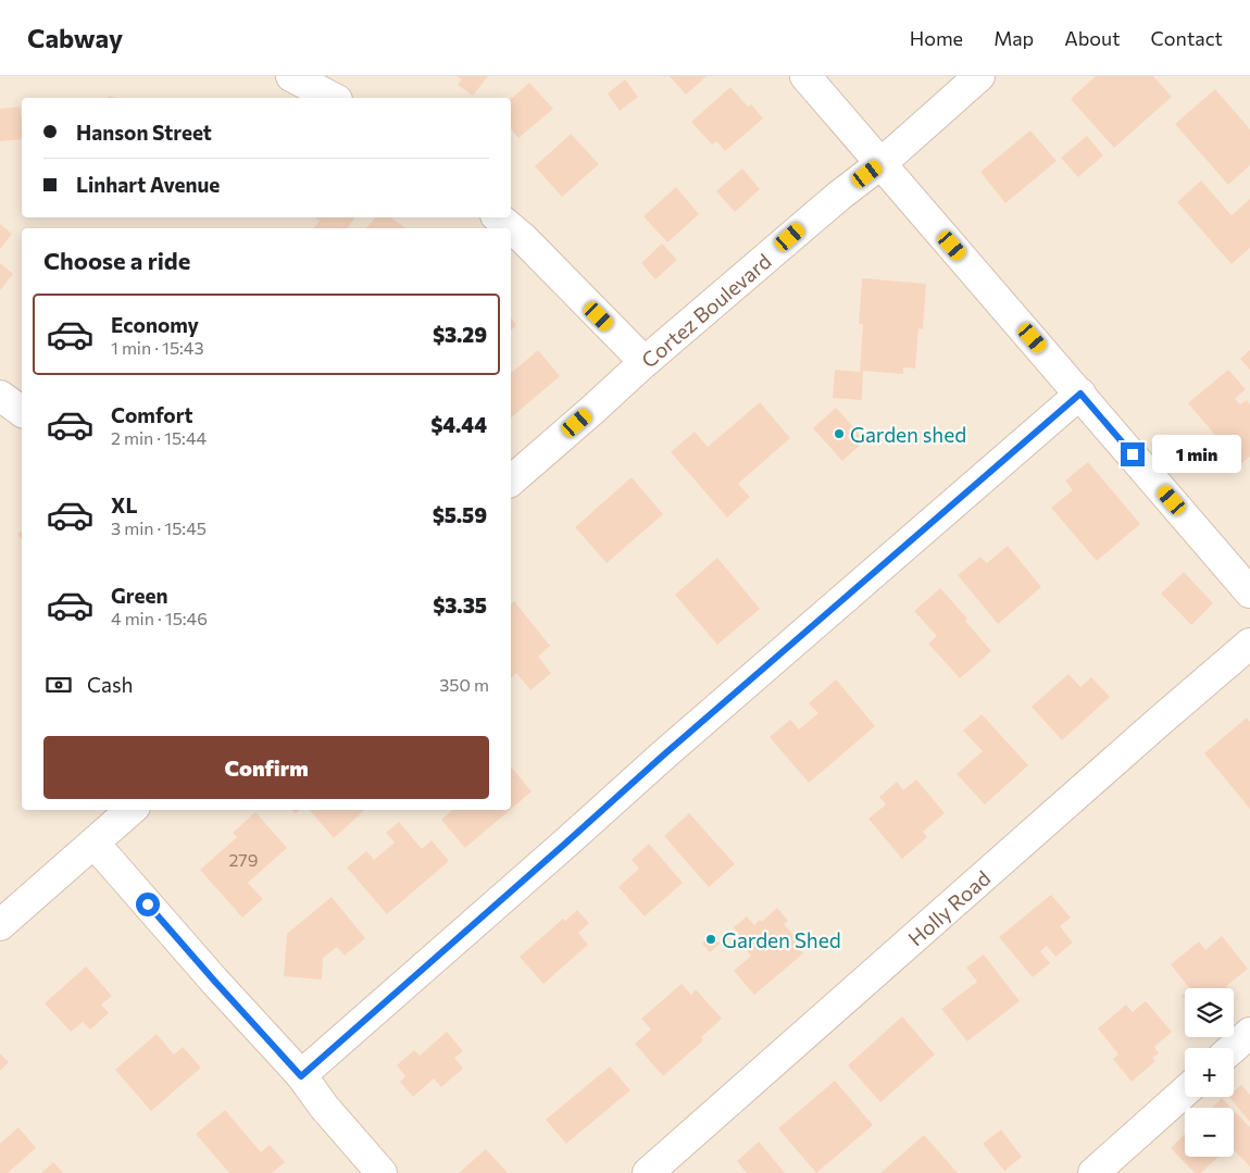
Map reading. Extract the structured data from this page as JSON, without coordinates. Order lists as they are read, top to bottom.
{
  "streets": {
    "street": ["Cortez Boulevard", "Holly Road"]
  },
  "places": ["Garden shed", "Garden Shed"],
  "house_numbers": ["279"],
  "page": {
    "header": "Cabway",
    "nav": [
      "Home",
      "Map",
      "About",
      "Contact"
    ],
    "banner": ["Hanson Street", "Linhart Avenue"],
    "heading": "Choose a ride",
    "list": [
      {
        "name": "Economy",
        "note": "1 min · 15:43",
        "value": "$3.29"
      },
      {
        "name": "Comfort",
        "note": "2 min · 15:44",
        "value": "$4.44"
      },
      {
        "name": "XL",
        "note": "3 min · 15:45",
        "value": "$5.59"
      },
      {
        "name": "Green",
        "note": "4 min · 15:46",
        "value": "$3.35"
      }
    ],
    "bubble": "1 min",
    "pay": ["Cash", "350 m"],
    "buttons": "Confirm",
    "map_buttons": ["+", "−"]
  }
}
